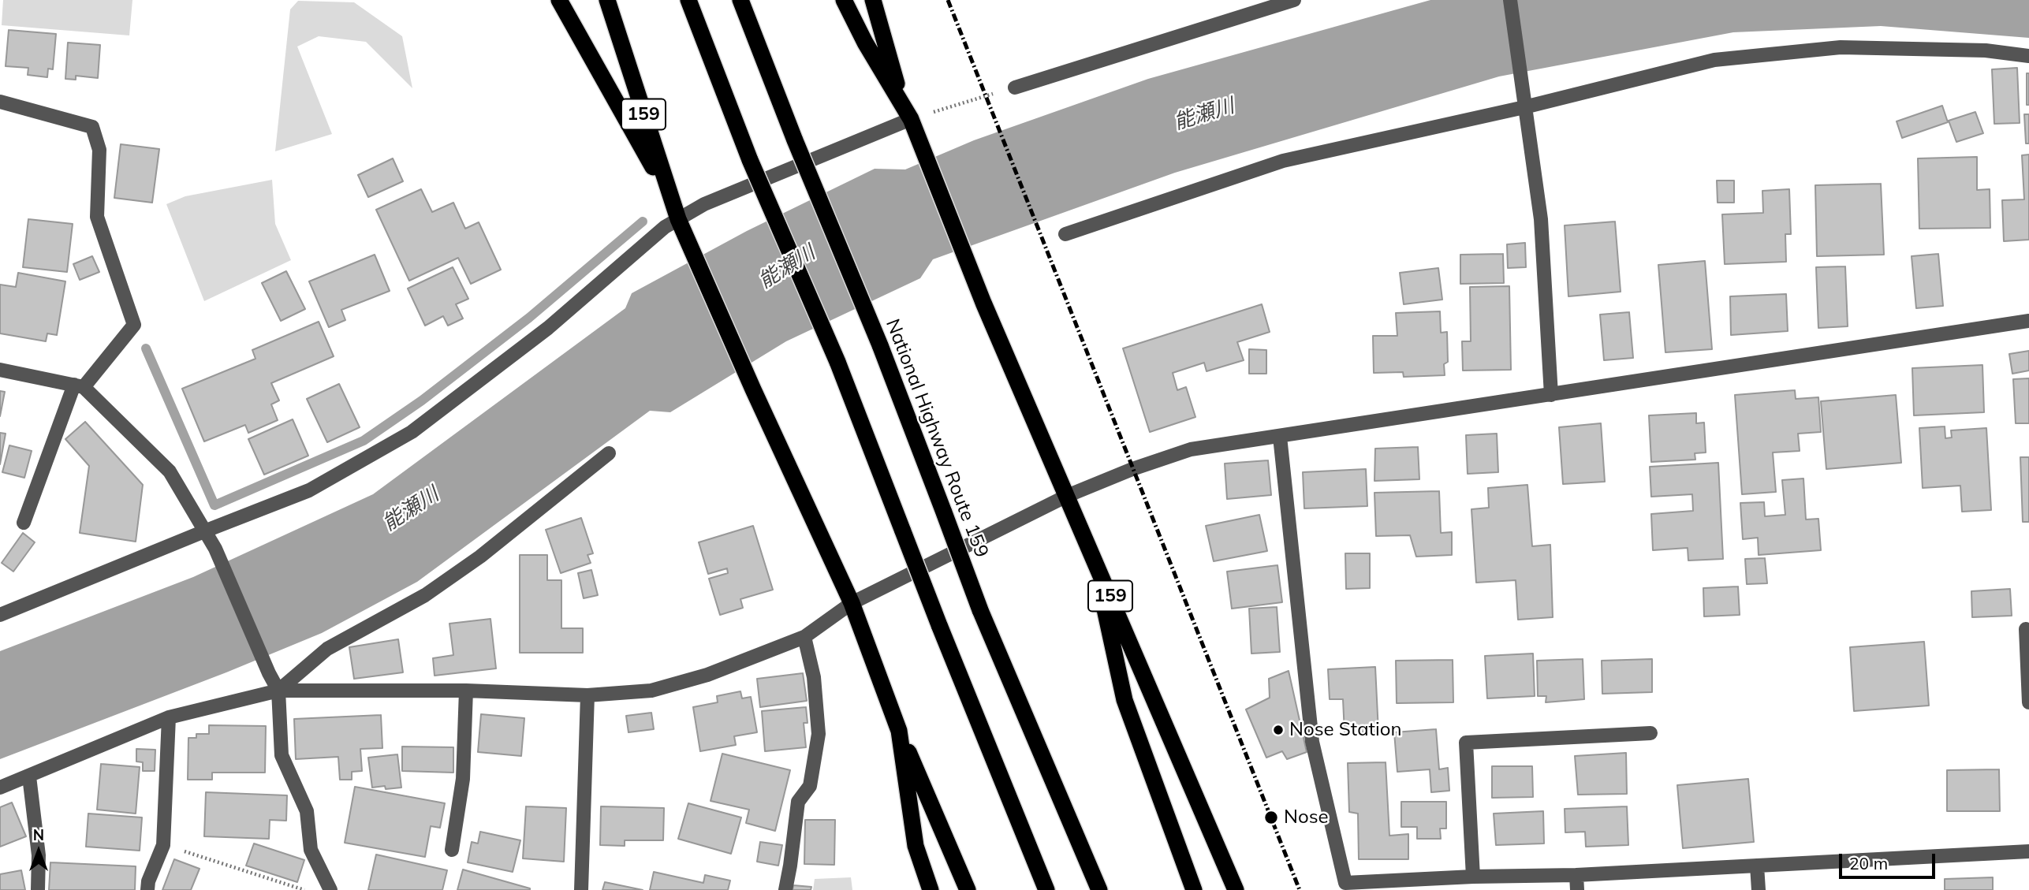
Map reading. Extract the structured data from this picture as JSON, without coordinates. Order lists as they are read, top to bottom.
{
  "streets": {
    "highway": ["159", "National Highway Route 159"]
  },
  "water": ["能瀬川"],
  "places": ["Nose Station", "Nose"],
  "scale_bar": "20 m",
  "north": "top"
}
